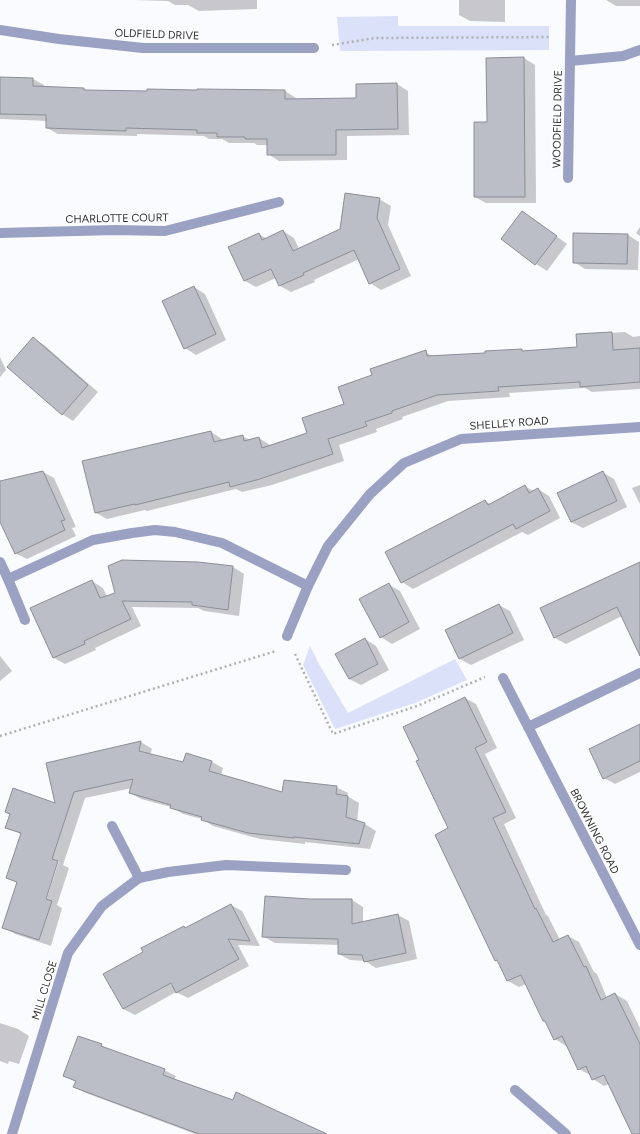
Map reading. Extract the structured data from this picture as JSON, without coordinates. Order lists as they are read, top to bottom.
{
  "streets": {
    "street": [
      "OLDFIELD DRIVE",
      "WOODFIELD DRIVE",
      "CHARLOTTE COURT",
      "SHELLEY ROAD",
      "BROWNING ROAD",
      "MILL CLOSE"
    ]
  }
}
